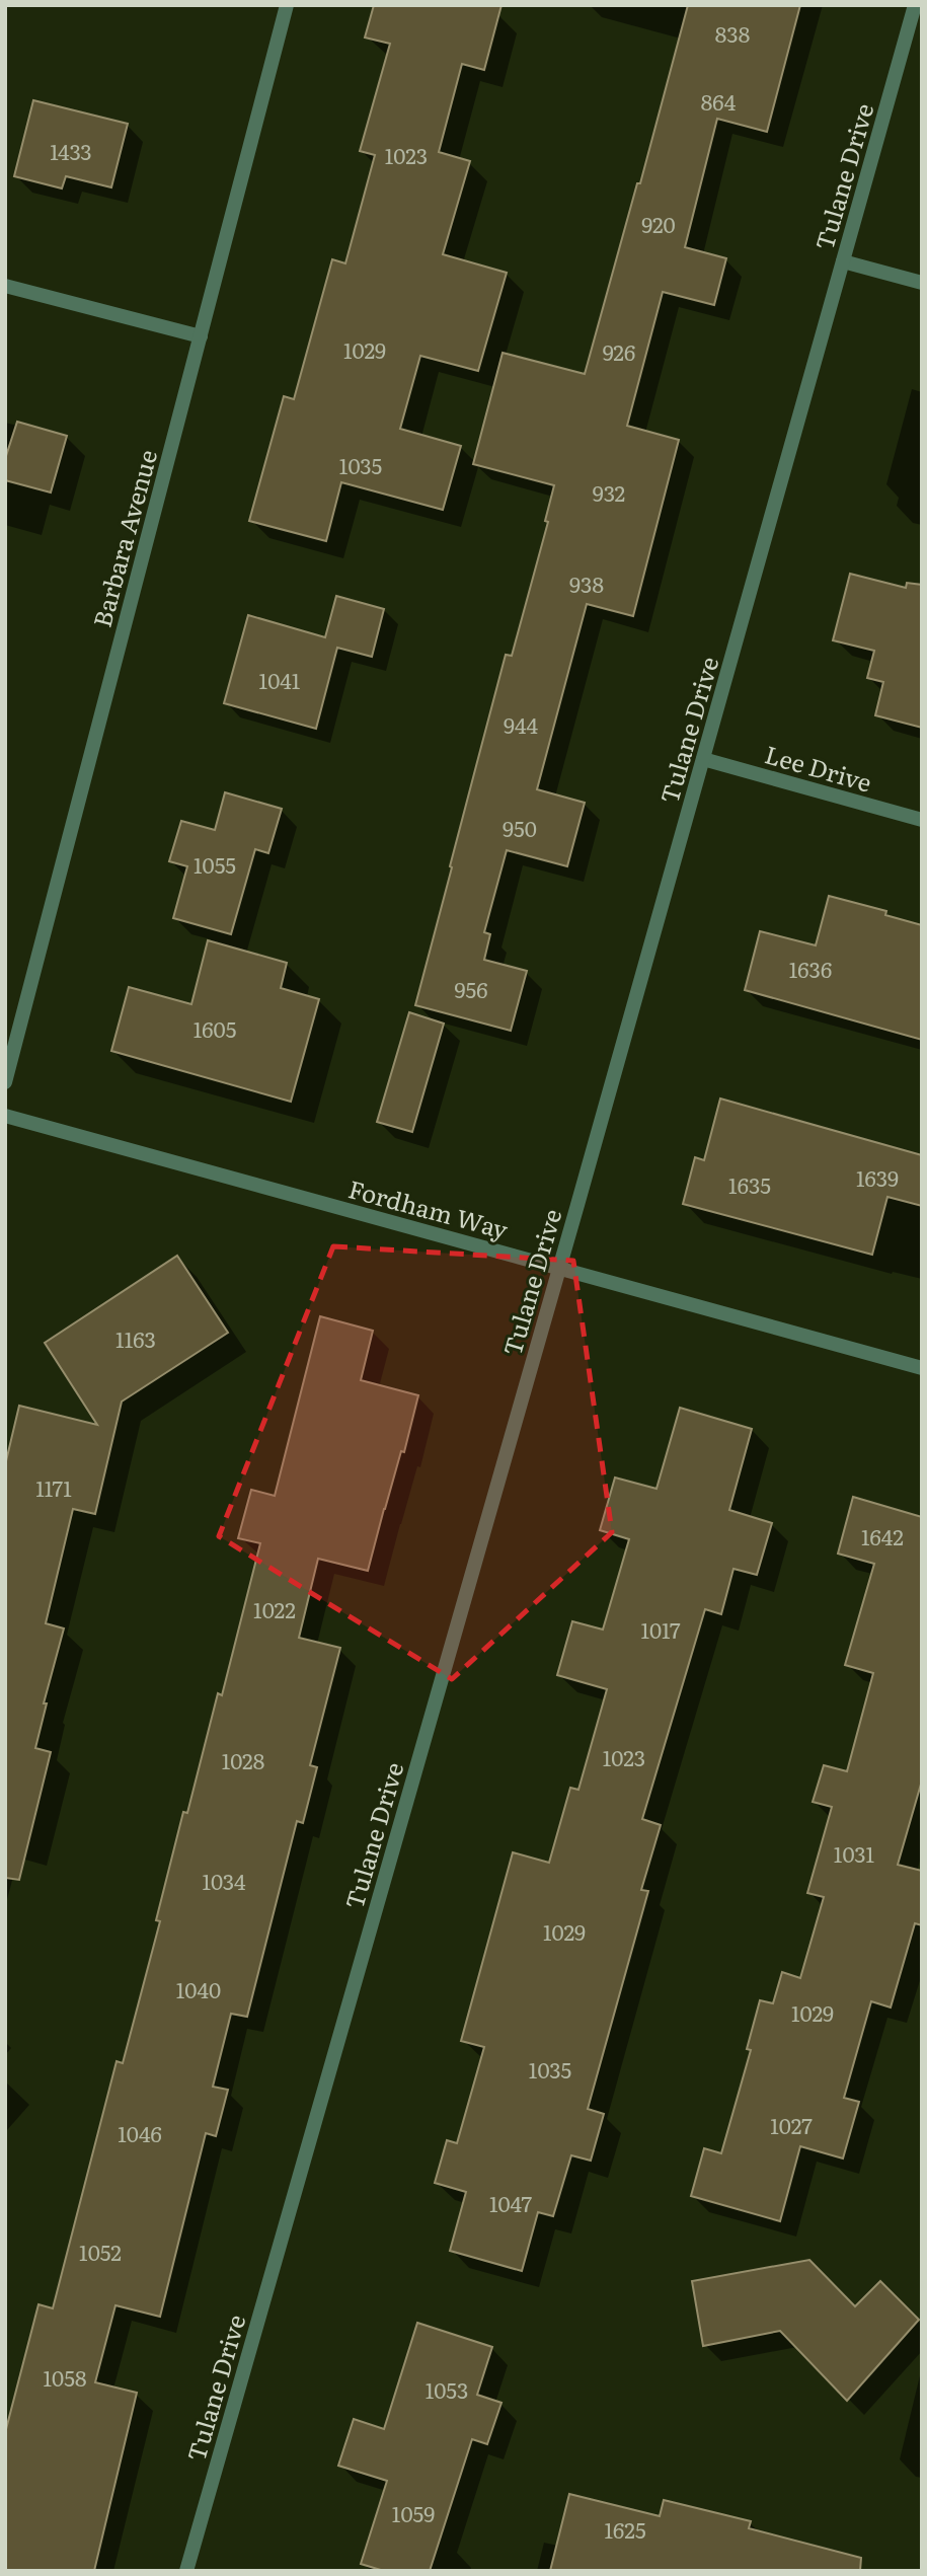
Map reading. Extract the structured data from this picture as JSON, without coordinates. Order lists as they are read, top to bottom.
{
  "streets": {
    "street": [
      "Tulane Drive",
      "Barbara Avenue",
      "Lee Drive",
      "Fordham Way"
    ]
  },
  "crossings": [
    ["Tulane Drive", "Lee Drive"],
    ["Tulane Drive", "Fordham Way"]
  ],
  "house_numbers": [
    "838",
    "864",
    "1433",
    "1023",
    "920",
    "1029",
    "926",
    "1035",
    "932",
    "938",
    "1041",
    "944",
    "950",
    "1055",
    "1636",
    "956",
    "1605",
    "1639",
    "1635",
    "1163",
    "1171",
    "1642",
    "1022",
    "1017",
    "1023",
    "1028",
    "1031",
    "1034",
    "1029",
    "1040",
    "1029",
    "1035",
    "1027",
    "1046",
    "1047",
    "1052",
    "1058",
    "1053",
    "1059",
    "1625"
  ]
}
